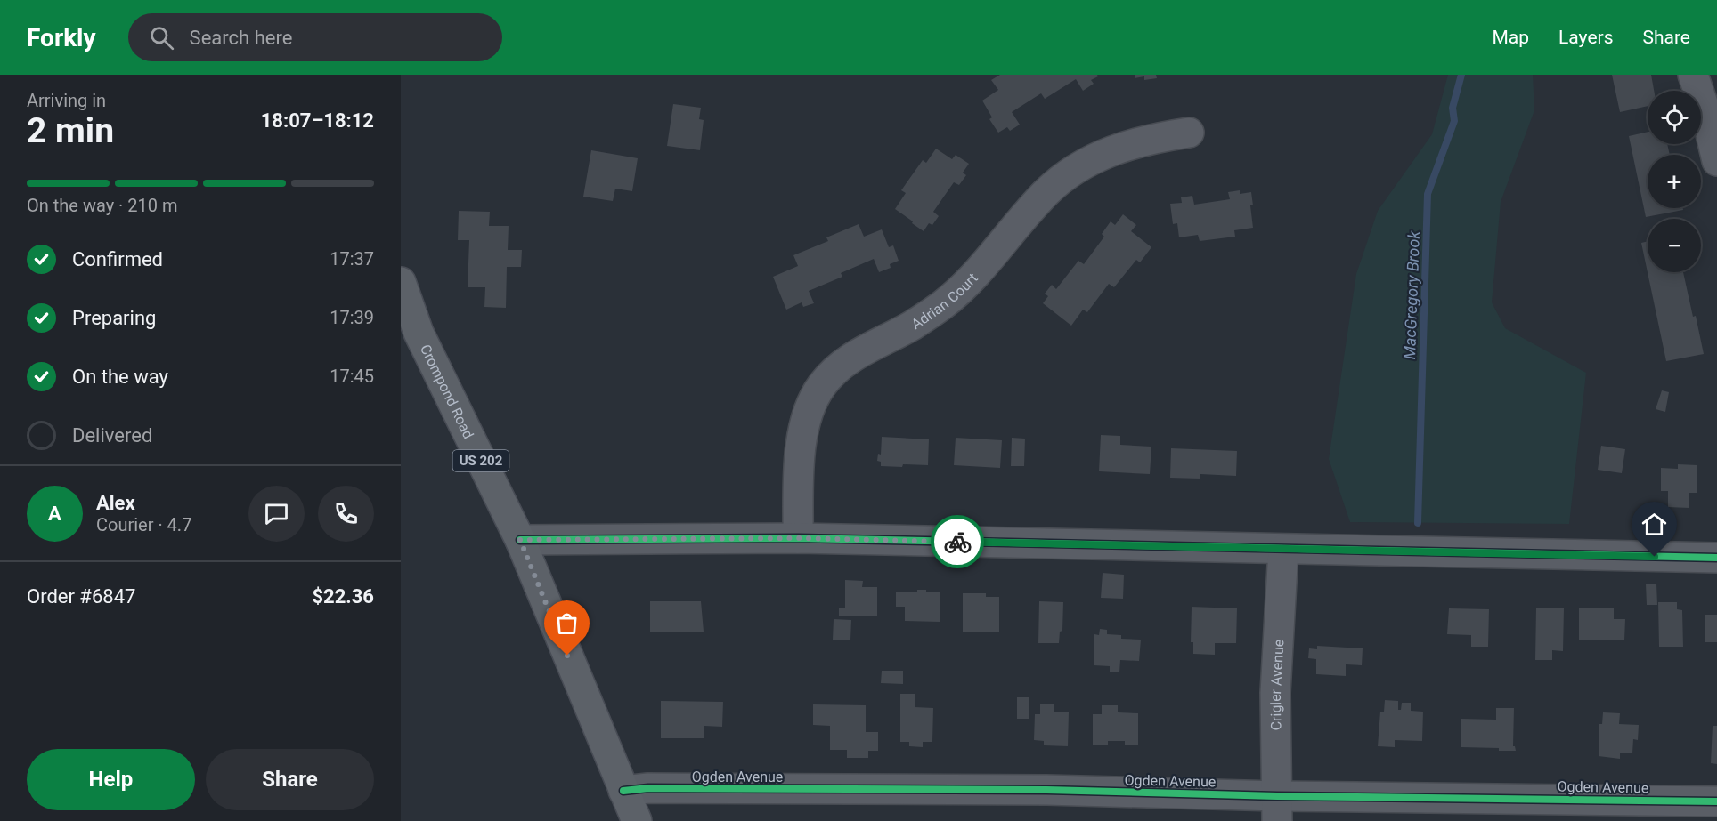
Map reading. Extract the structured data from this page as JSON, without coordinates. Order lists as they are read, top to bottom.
{
  "streets": {
    "main road": ["Crompond Road", "US 202"],
    "street": ["Adrian Court", "Crigler Avenue", "Ogden Avenue"]
  },
  "crossings": [
    ["Crompond Road", "Ogden Avenue"],
    ["Crigler Avenue", "Ogden Avenue"]
  ],
  "water": ["MacGregory Brook"],
  "page": {
    "header": "Forkly",
    "search": "Search here",
    "nav": ["Map", "Layers", "Share"],
    "heading": ["2 min", "Arriving in", "18:07–18:12"],
    "panel": [
      "Alex",
      "Courier · 4.7",
      "Order #6847",
      "$22.36"
    ],
    "map_buttons": ["+", "−"],
    "bar": "On the way · 210 m",
    "list": [
      ["Confirmed", "17:37"],
      ["Preparing", "17:39"],
      ["On the way", "17:45"],
      "Delivered"
    ],
    "round": "A",
    "buttons": ["Help", "Share"]
  }
}
